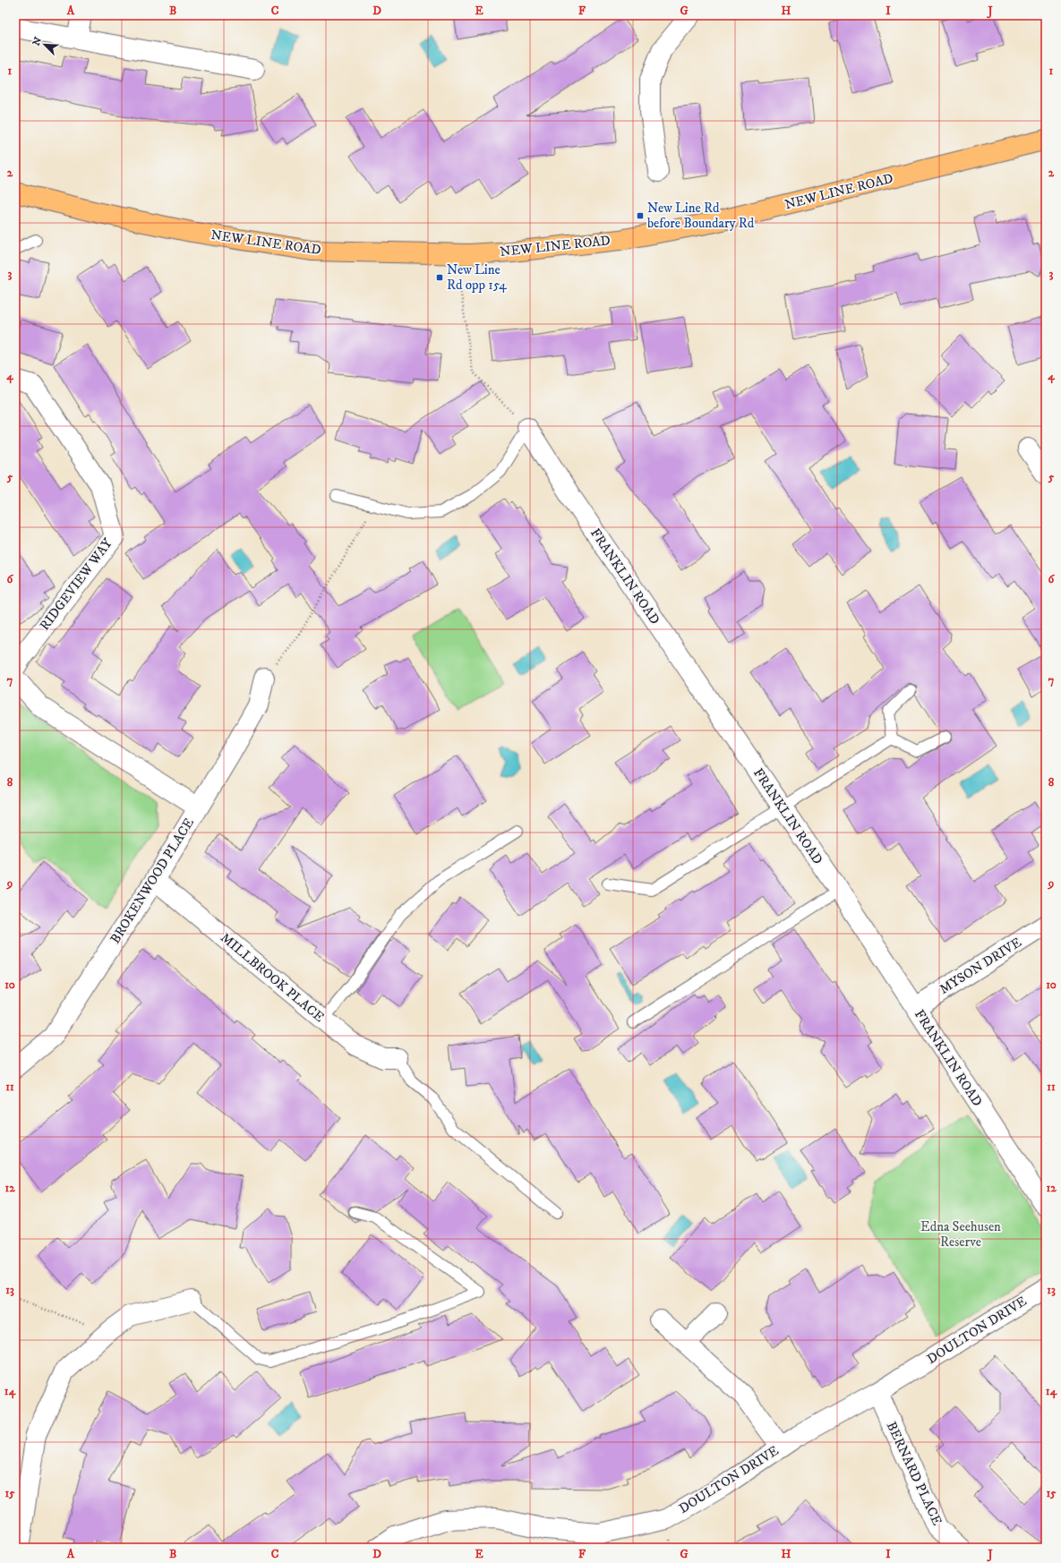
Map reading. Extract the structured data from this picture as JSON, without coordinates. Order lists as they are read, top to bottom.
{
  "streets": {
    "main road": ["NEW LINE ROAD"],
    "street": [
      "FRANKLIN ROAD",
      "RIDGEVIEW WAY",
      "BROKENWOOD PLACE",
      "MYSON DRIVE",
      "MILLBROOK PLACE",
      "DOULTON DRIVE",
      "BERNARD PLACE"
    ]
  },
  "crossings": [
    ["FRANKLIN ROAD", "MYSON DRIVE"],
    ["BROKENWOOD PLACE", "MILLBROOK PLACE"],
    ["DOULTON DRIVE", "BERNARD PLACE"]
  ],
  "parks": ["Edna Seehusen Reserve"],
  "places": {
    "transit": ["New Line Rd before Boundary Rd", "New Line Rd opp 154"]
  },
  "north": "top left",
  "grid": {
    "columns": [
      "A",
      "B",
      "C",
      "D",
      "E",
      "F",
      "G",
      "H",
      "I",
      "J"
    ],
    "rows": [
      "1",
      "2",
      "3",
      "4",
      "5",
      "6",
      "7",
      "8",
      "9",
      "10",
      "11",
      "12",
      "13",
      "14",
      "15"
    ]
  }
}
